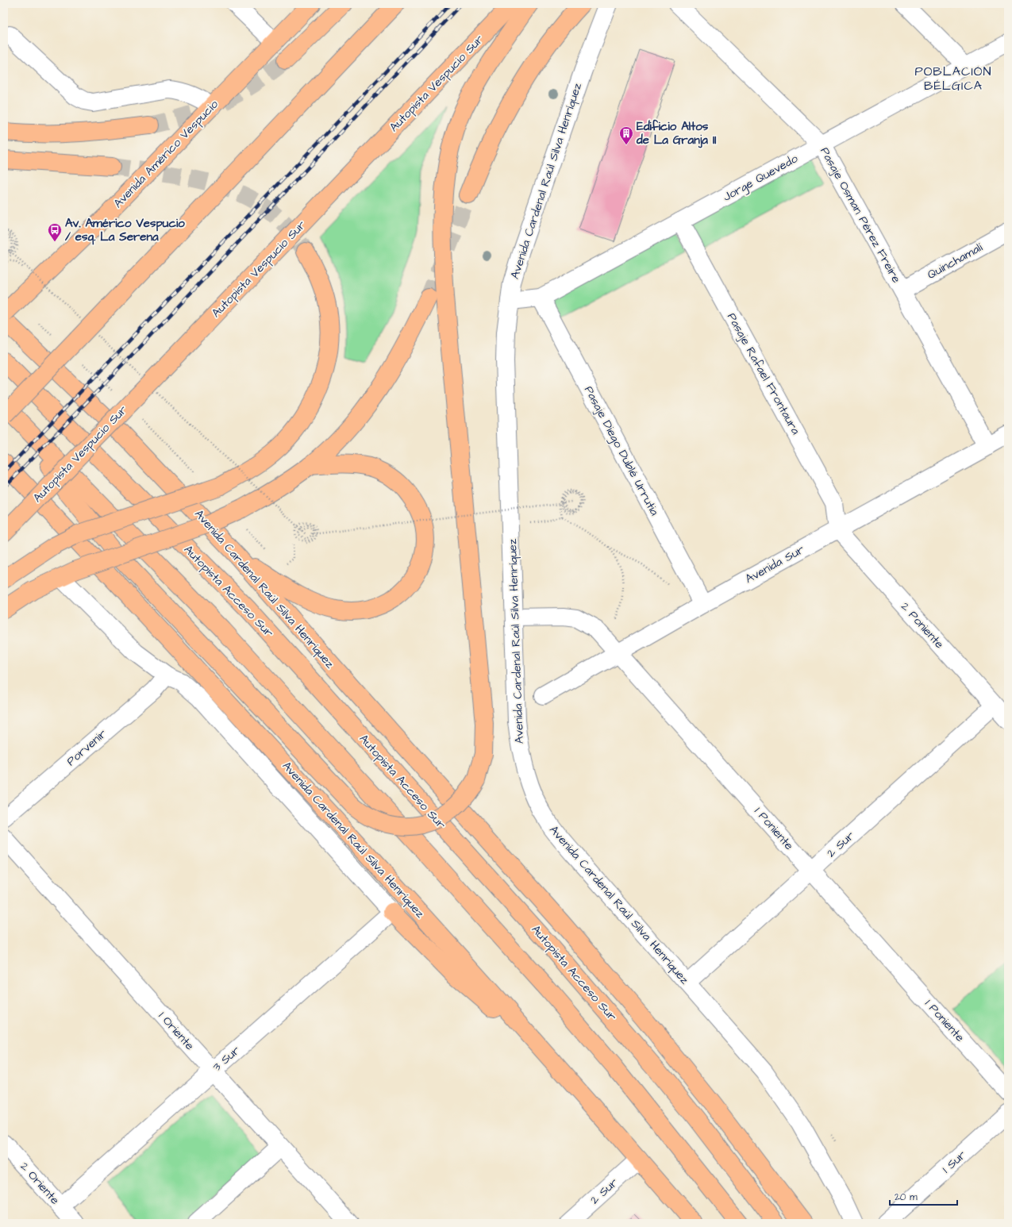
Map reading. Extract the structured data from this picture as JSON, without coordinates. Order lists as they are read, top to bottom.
{
  "streets": {
    "main road": [
      "Autopista Vespucio Sur",
      "Avenida Américo Vespucio",
      "Avenida Cardenal Raúl Silva Henríquez",
      "Autopista Acceso Sur"
    ],
    "street": [
      "Jorge Quevedo",
      "Pasaje Osman Pérez Freire",
      "Quinchamalí",
      "Pasaje Rafael Frontaura",
      "Pasaje Diego Dublé Urrutia",
      "Avenida Sur",
      "2 Poniente",
      "Porvenir",
      "1 Poniente",
      "2 Sur",
      "1 Oriente",
      "3 Sur",
      "1 Sur",
      "2 Oriente"
    ]
  },
  "crossings": [
    ["Jorge Quevedo", "Avenida Cardenal Raúl Silva Henríquez"],
    ["Jorge Quevedo", "Pasaje Osman Pérez Freire"],
    ["Jorge Quevedo", "Pasaje Rafael Frontaura"],
    ["Jorge Quevedo", "Pasaje Diego Dublé Urrutia"],
    ["Avenida Cardenal Raúl Silva Henríquez", "Porvenir"],
    ["Avenida Cardenal Raúl Silva Henríquez", "1 Poniente"],
    ["Avenida Cardenal Raúl Silva Henríquez", "2 Sur"],
    ["Avenida Cardenal Raúl Silva Henríquez", "3 Sur"],
    ["Pasaje Osman Pérez Freire", "Quinchamalí"],
    ["Pasaje Osman Pérez Freire", "Avenida Sur"],
    ["Pasaje Rafael Frontaura", "Avenida Sur"],
    ["Pasaje Rafael Frontaura", "2 Poniente"],
    ["Pasaje Diego Dublé Urrutia", "Avenida Sur"],
    ["Avenida Sur", "2 Poniente"],
    ["Avenida Sur", "1 Poniente"],
    ["2 Poniente", "2 Sur"],
    ["1 Poniente", "2 Sur"],
    ["1 Oriente", "3 Sur"],
    ["3 Sur", "2 Oriente"]
  ],
  "districts": ["POBLACIÓN BÉLGICA"],
  "places": {
    "building": ["Edificio Altos de La Granja II"],
    "bus stop": ["Av. Américo Vespucio / esq. La Serena"]
  },
  "scale_bar": "20 m"
}
